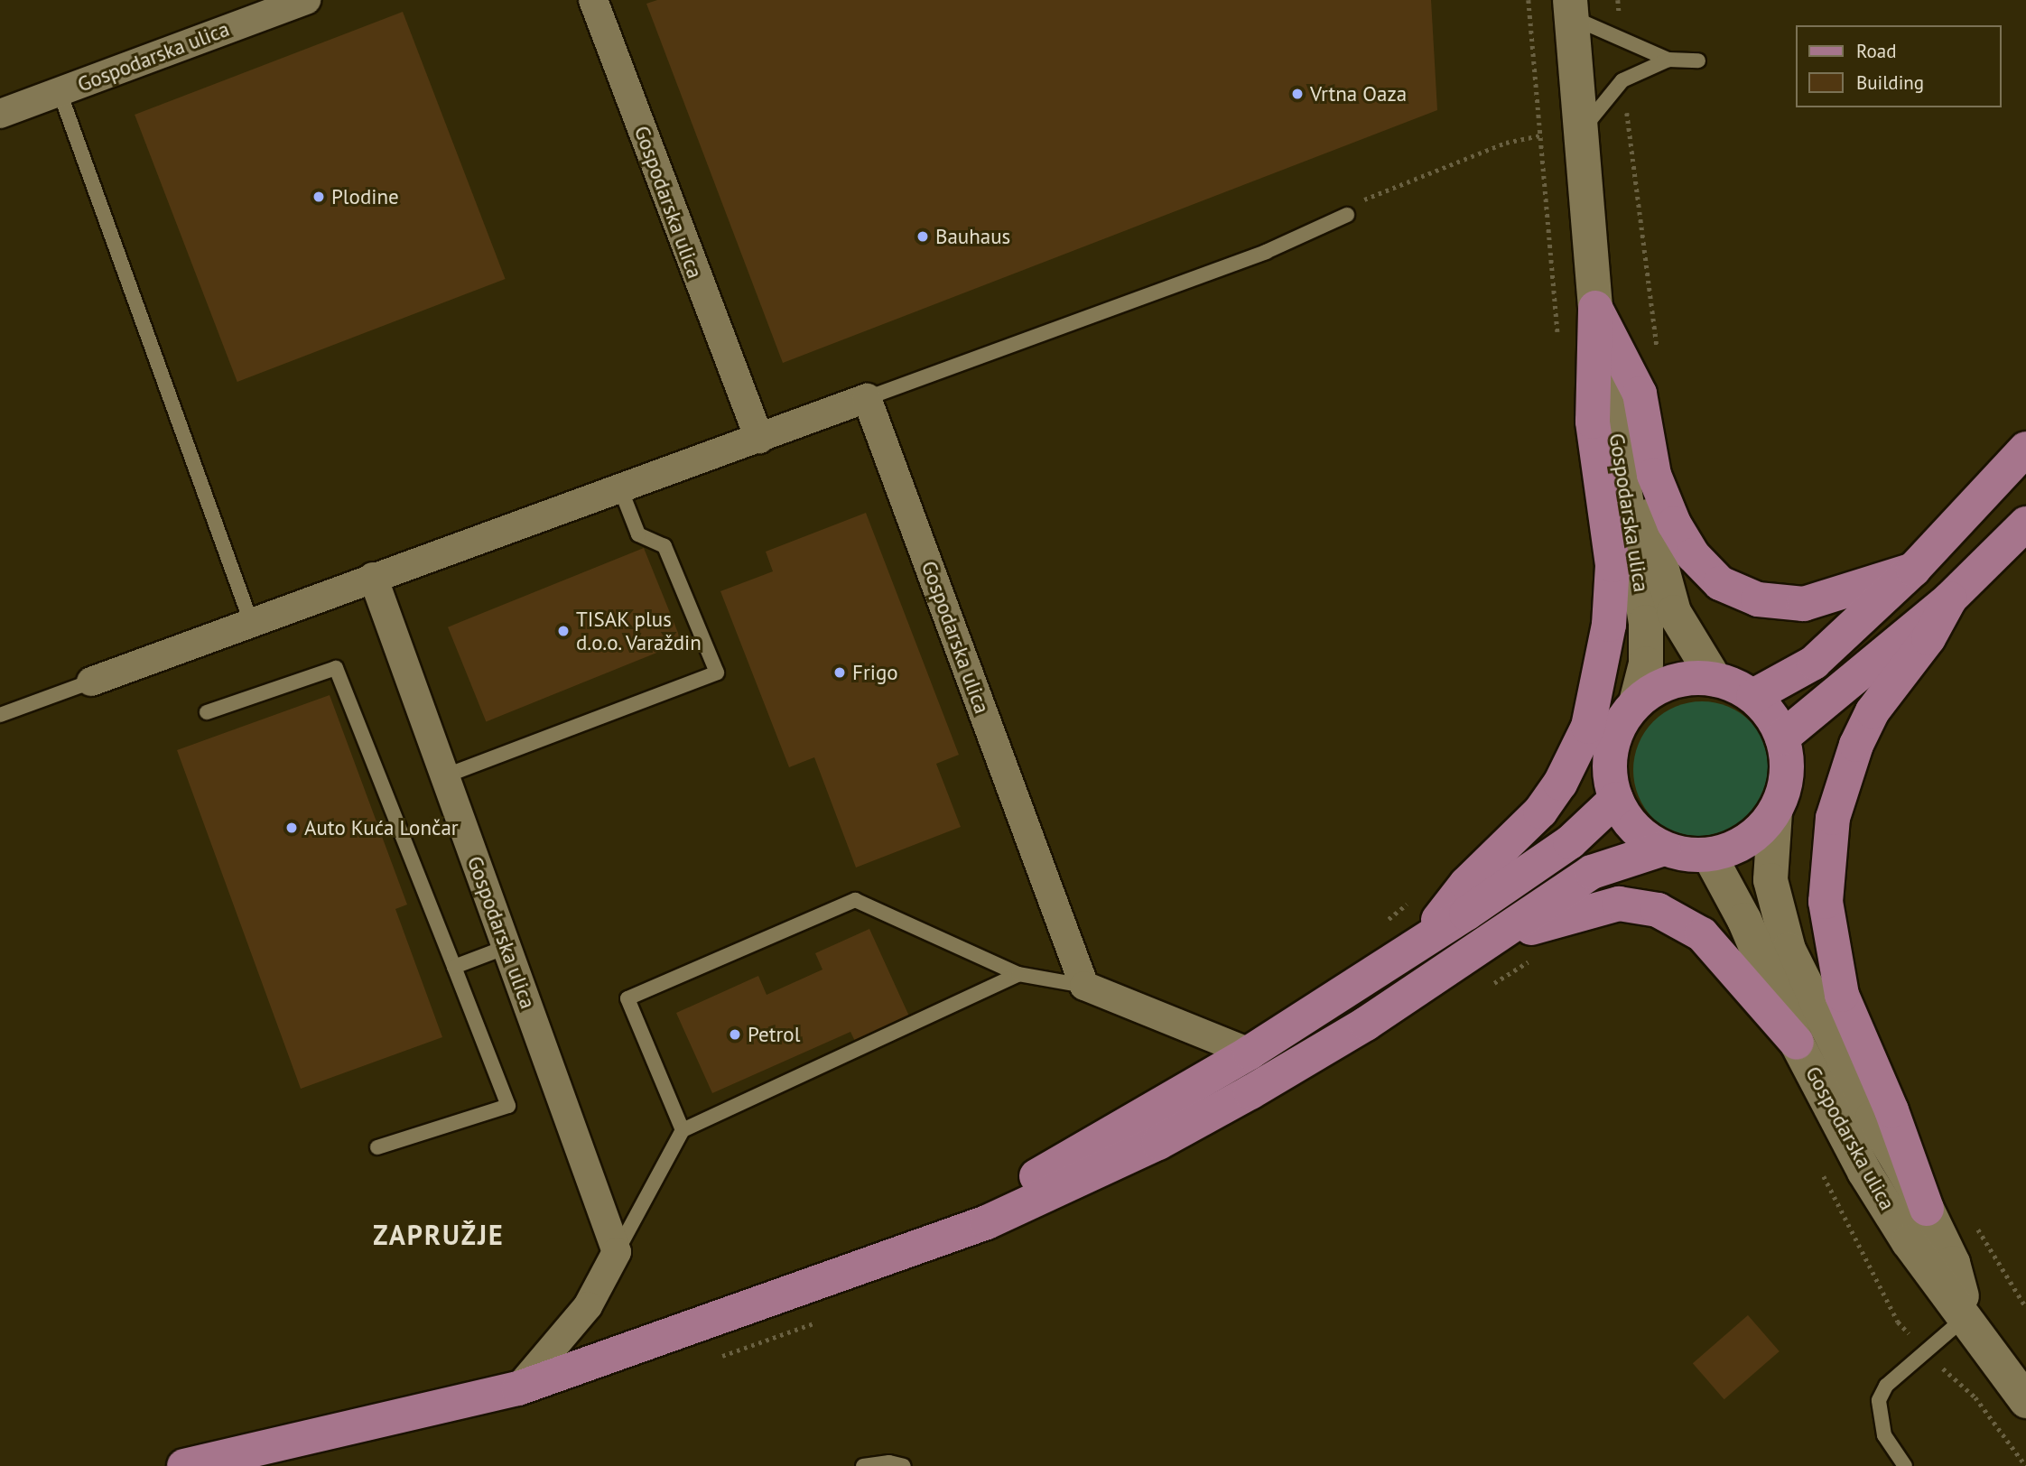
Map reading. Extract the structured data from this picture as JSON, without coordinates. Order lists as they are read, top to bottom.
{
  "streets": {
    "main road": ["Gospodarska ulica"]
  },
  "districts": ["ZAPRUŽJE"],
  "places": [
    "Vrtna Oaza",
    "Plodine",
    "Bauhaus",
    "TISAK plus d.o.o. Varaždin",
    "Frigo",
    "Auto Kuća Lončar",
    "Petrol"
  ],
  "legend": ["Road", "Building"]
}
